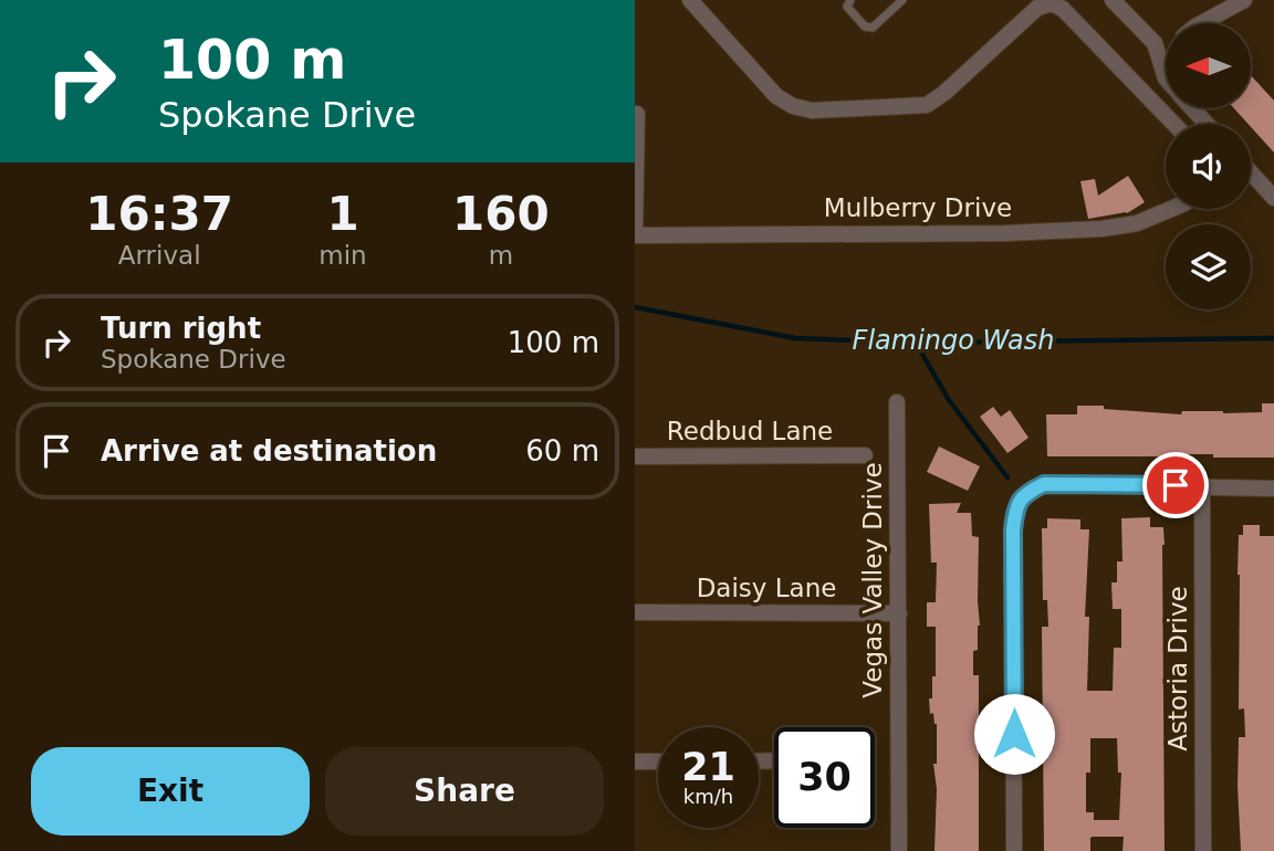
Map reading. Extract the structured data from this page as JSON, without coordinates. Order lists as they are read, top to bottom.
{
  "streets": {
    "street": [
      "Mulberry Drive",
      "Redbud Lane",
      "Vegas Valley Drive",
      "Daisy Lane",
      "Astoria Drive"
    ]
  },
  "crossings": [
    ["Vegas Valley Drive", "Daisy Lane"]
  ],
  "water": ["Flamingo Wash"],
  "north": "left",
  "page": {
    "turn": ["100 m", "Spokane Drive"],
    "eta": [
      "16:37",
      "Arrival",
      "1",
      "min",
      "160",
      "m"
    ],
    "list": [
      {
        "name": "Turn right",
        "note": "Spokane Drive",
        "value": "100 m"
      },
      {
        "name": "Arrive at destination",
        "value": "60 m"
      }
    ],
    "speed": "21 km/h",
    "limit": "30",
    "buttons": ["Exit", "Share"]
  }
}
